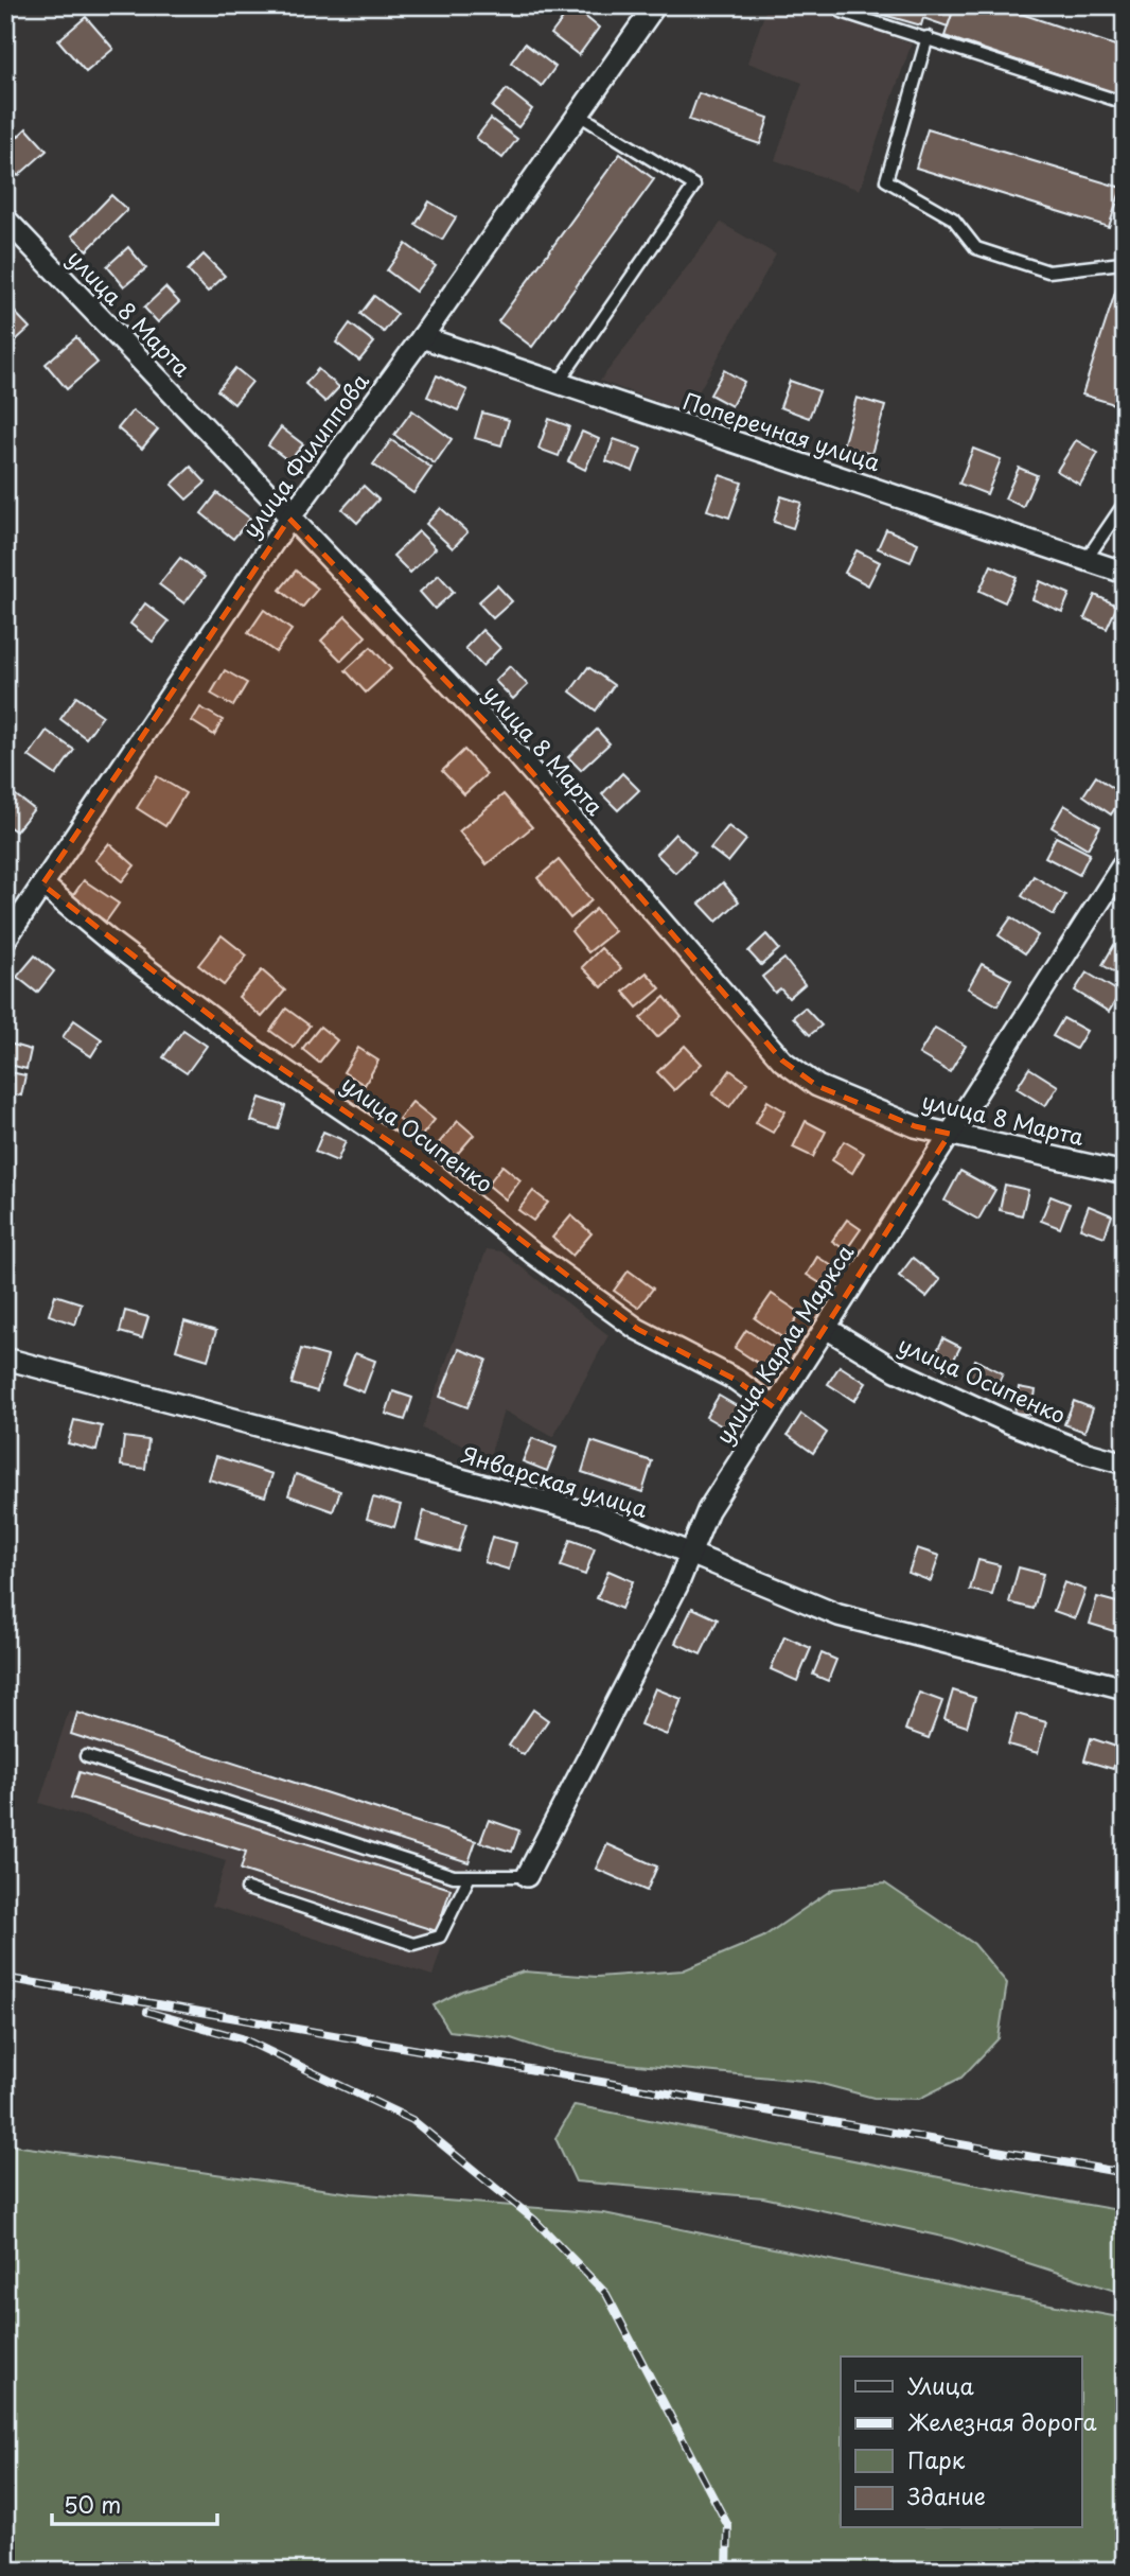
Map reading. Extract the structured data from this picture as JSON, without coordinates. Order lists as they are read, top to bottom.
{
  "streets": {
    "street": [
      "улица 8 Марта",
      "Поперечная улица",
      "улица Филиппова",
      "улица Осипенко",
      "улица Карла Маркса",
      "Январская улица"
    ]
  },
  "crossings": [
    ["улица 8 Марта", "улица Филиппова"],
    ["улица 8 Марта", "улица Карла Маркса"],
    ["Поперечная улица", "улица Филиппова"],
    ["улица Филиппова", "улица Осипенко"],
    ["улица Осипенко", "улица Карла Маркса"],
    ["улица Карла Маркса", "Январская улица"]
  ],
  "legend": [
    "Улица",
    "Железная дорога",
    "Парк",
    "Здание"
  ],
  "scale_bar": "50 m"
}
